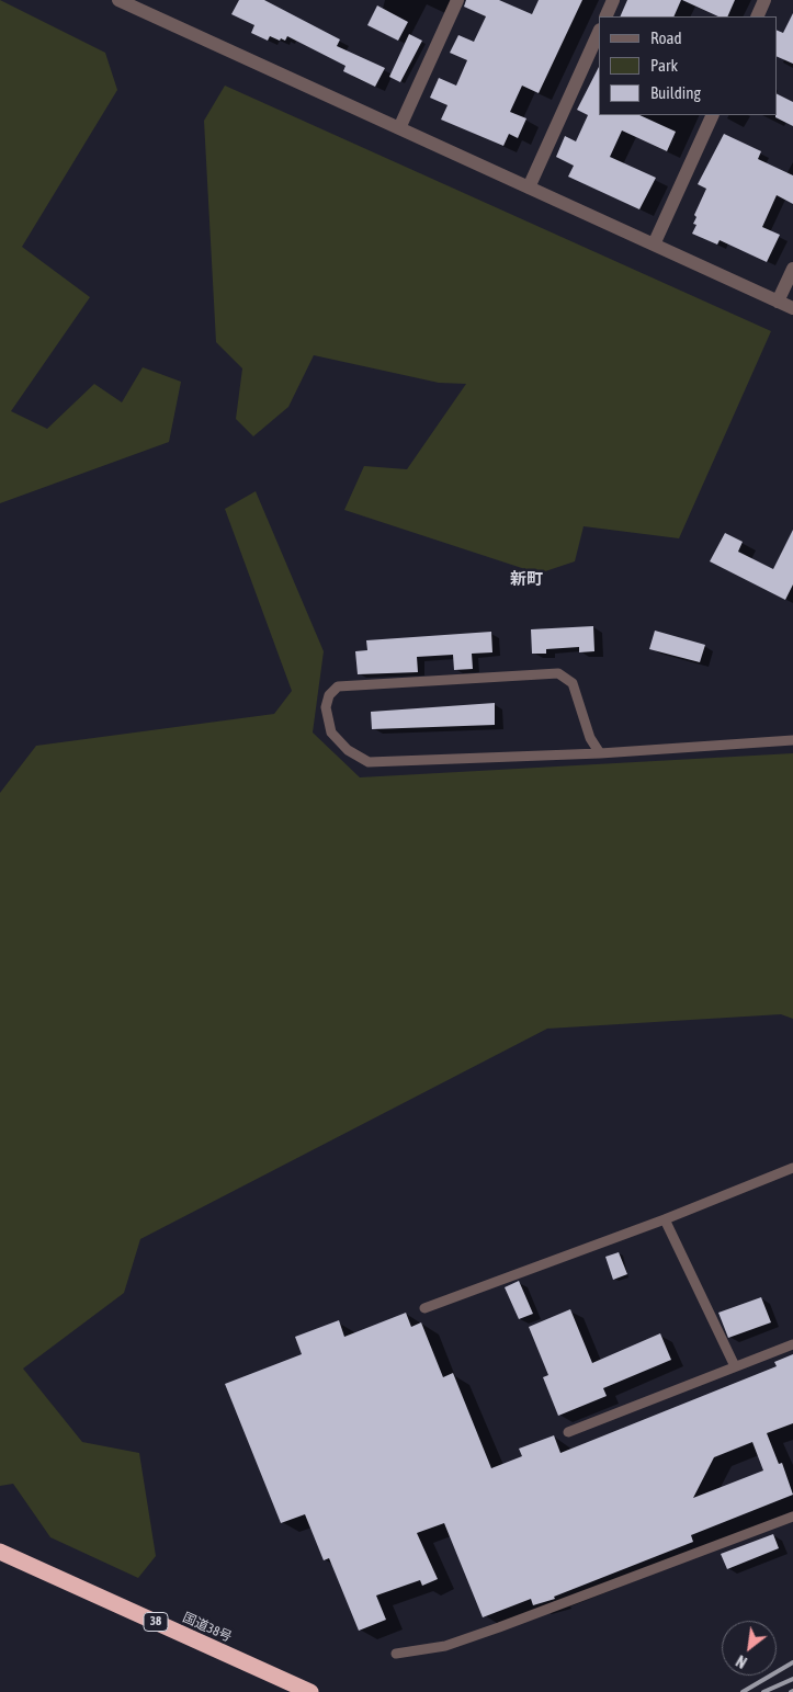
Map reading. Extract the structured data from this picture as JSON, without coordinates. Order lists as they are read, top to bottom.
{
  "streets": {
    "highway": ["38", "国道38号"]
  },
  "districts": ["新町"],
  "legend": ["Road", "Park", "Building"],
  "north": "bottom left"
}
